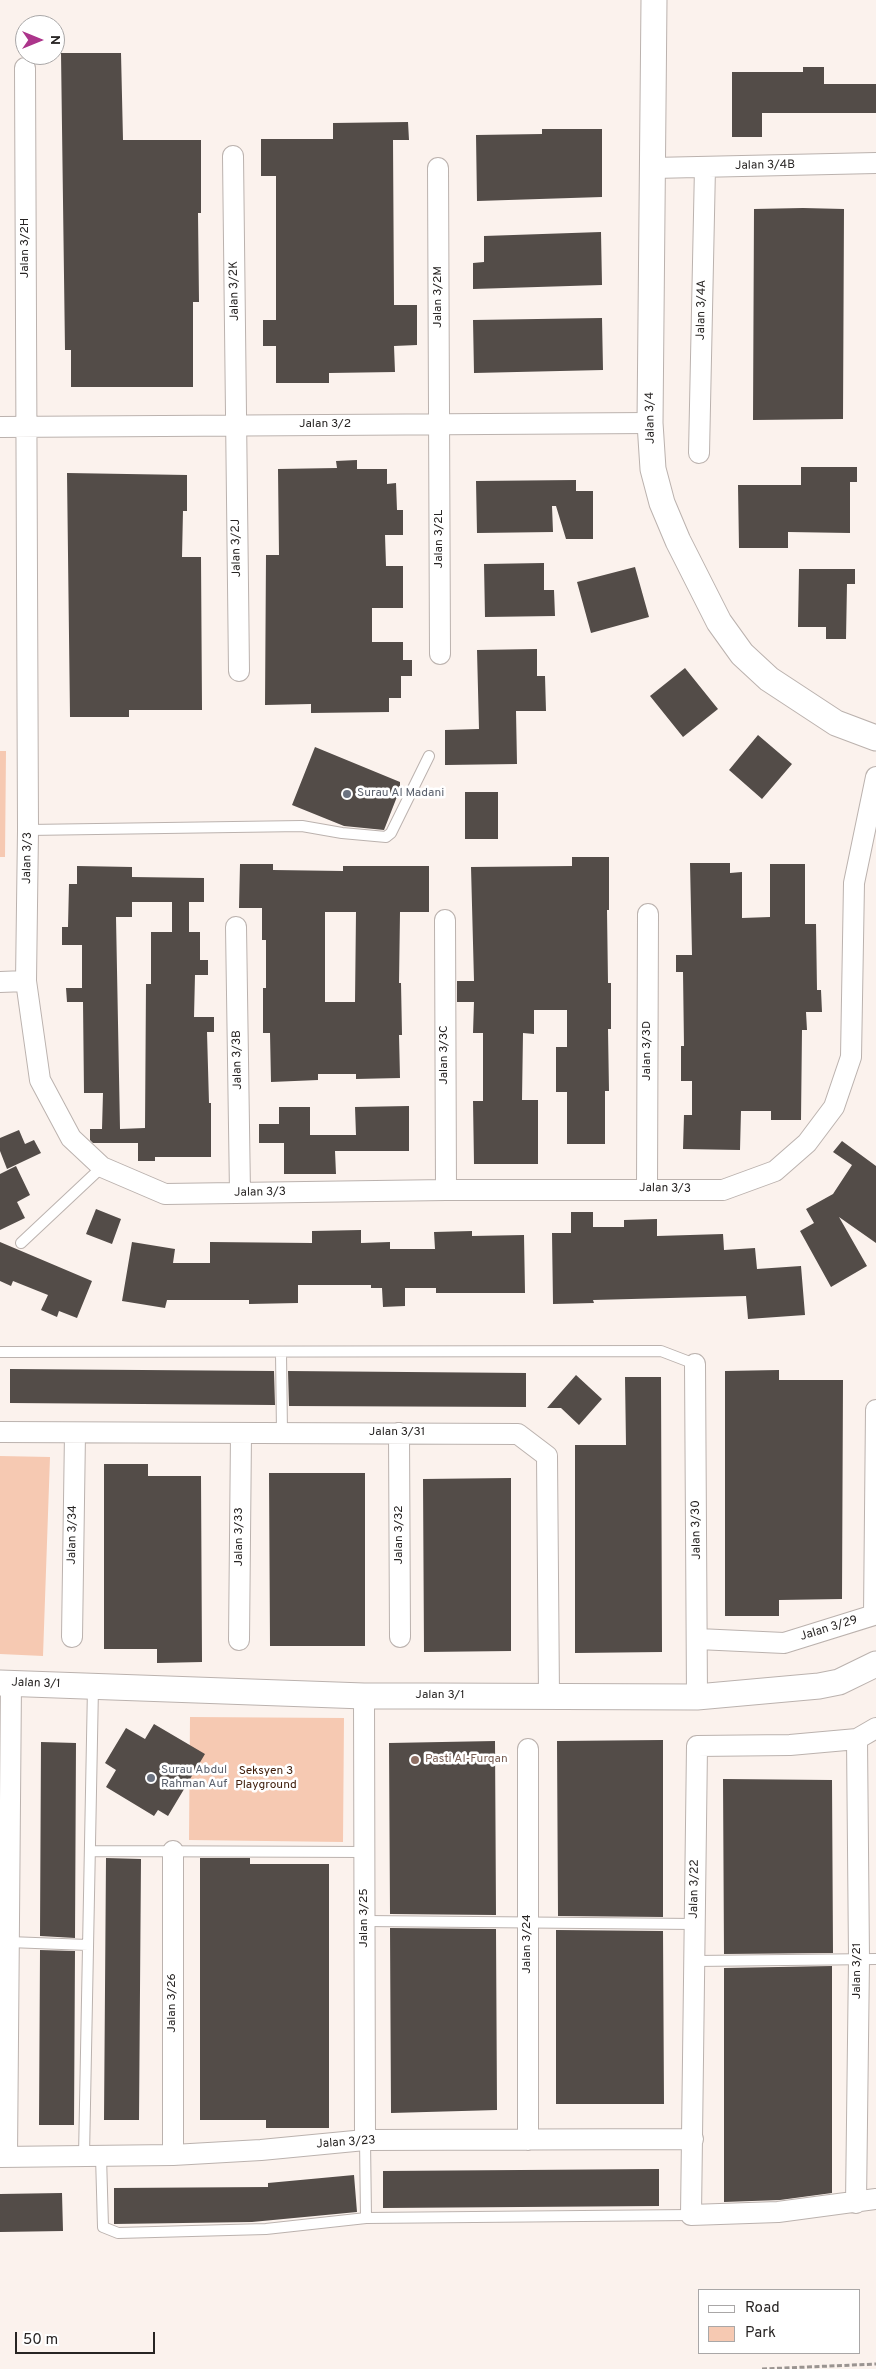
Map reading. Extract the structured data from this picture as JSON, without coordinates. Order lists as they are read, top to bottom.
{
  "streets": {
    "street": [
      "Jalan 3/4B",
      "Jalan 3/2H",
      "Jalan 3/2K",
      "Jalan 3/2M",
      "Jalan 3/4A",
      "Jalan 3/4",
      "Jalan 3/2",
      "Jalan 3/2L",
      "Jalan 3/2J",
      "Jalan 3/3",
      "Jalan 3/3D",
      "Jalan 3/3C",
      "Jalan 3/3B",
      "Jalan 3/31",
      "Jalan 3/30",
      "Jalan 3/34",
      "Jalan 3/32",
      "Jalan 3/33",
      "Jalan 3/29",
      "Jalan 3/1",
      "Jalan 3/22",
      "Jalan 3/25",
      "Jalan 3/24",
      "Jalan 3/21",
      "Jalan 3/26",
      "Jalan 3/23"
    ]
  },
  "crossings": [
    ["Jalan 3/4B", "Jalan 3/4A"],
    ["Jalan 3/4B", "Jalan 3/4"],
    ["Jalan 3/2H", "Jalan 3/2"],
    ["Jalan 3/2H", "Jalan 3/3"],
    ["Jalan 3/2K", "Jalan 3/2"],
    ["Jalan 3/2K", "Jalan 3/2J"],
    ["Jalan 3/2M", "Jalan 3/2"],
    ["Jalan 3/2M", "Jalan 3/2L"],
    ["Jalan 3/4", "Jalan 3/2"],
    ["Jalan 3/2", "Jalan 3/2L"],
    ["Jalan 3/2", "Jalan 3/2J"],
    ["Jalan 3/2", "Jalan 3/3"],
    ["Jalan 3/3", "Jalan 3/3D"],
    ["Jalan 3/3", "Jalan 3/3C"],
    ["Jalan 3/3", "Jalan 3/3B"],
    ["Jalan 3/31", "Jalan 3/34"],
    ["Jalan 3/31", "Jalan 3/32"],
    ["Jalan 3/31", "Jalan 3/33"],
    ["Jalan 3/31", "Jalan 3/1"],
    ["Jalan 3/30", "Jalan 3/29"],
    ["Jalan 3/30", "Jalan 3/1"],
    ["Jalan 3/1", "Jalan 3/25"],
    ["Jalan 3/22", "Jalan 3/21"],
    ["Jalan 3/22", "Jalan 3/23"],
    ["Jalan 3/25", "Jalan 3/23"],
    ["Jalan 3/24", "Jalan 3/23"],
    ["Jalan 3/26", "Jalan 3/23"]
  ],
  "parks": ["Seksyen 3 Playground"],
  "places": ["Surau Al Madani", "Pasti Al-Furqan", "Surau Abdul Rahman Auf"],
  "legend": ["Road", "Park"],
  "scale_bar": "50 m",
  "north": "right"
}
